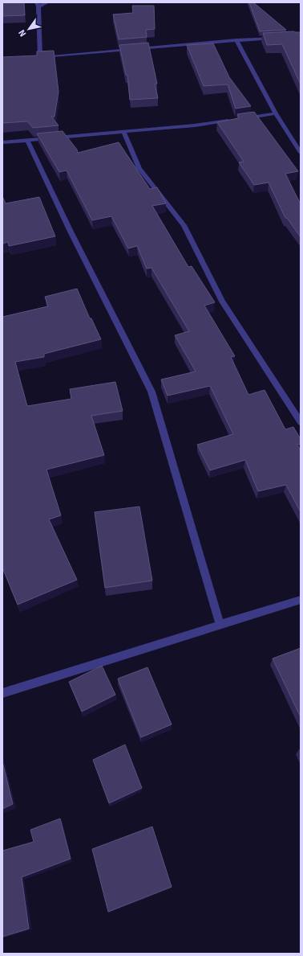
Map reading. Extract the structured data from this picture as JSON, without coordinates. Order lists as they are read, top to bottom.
{
  "north": "bottom left"
}
